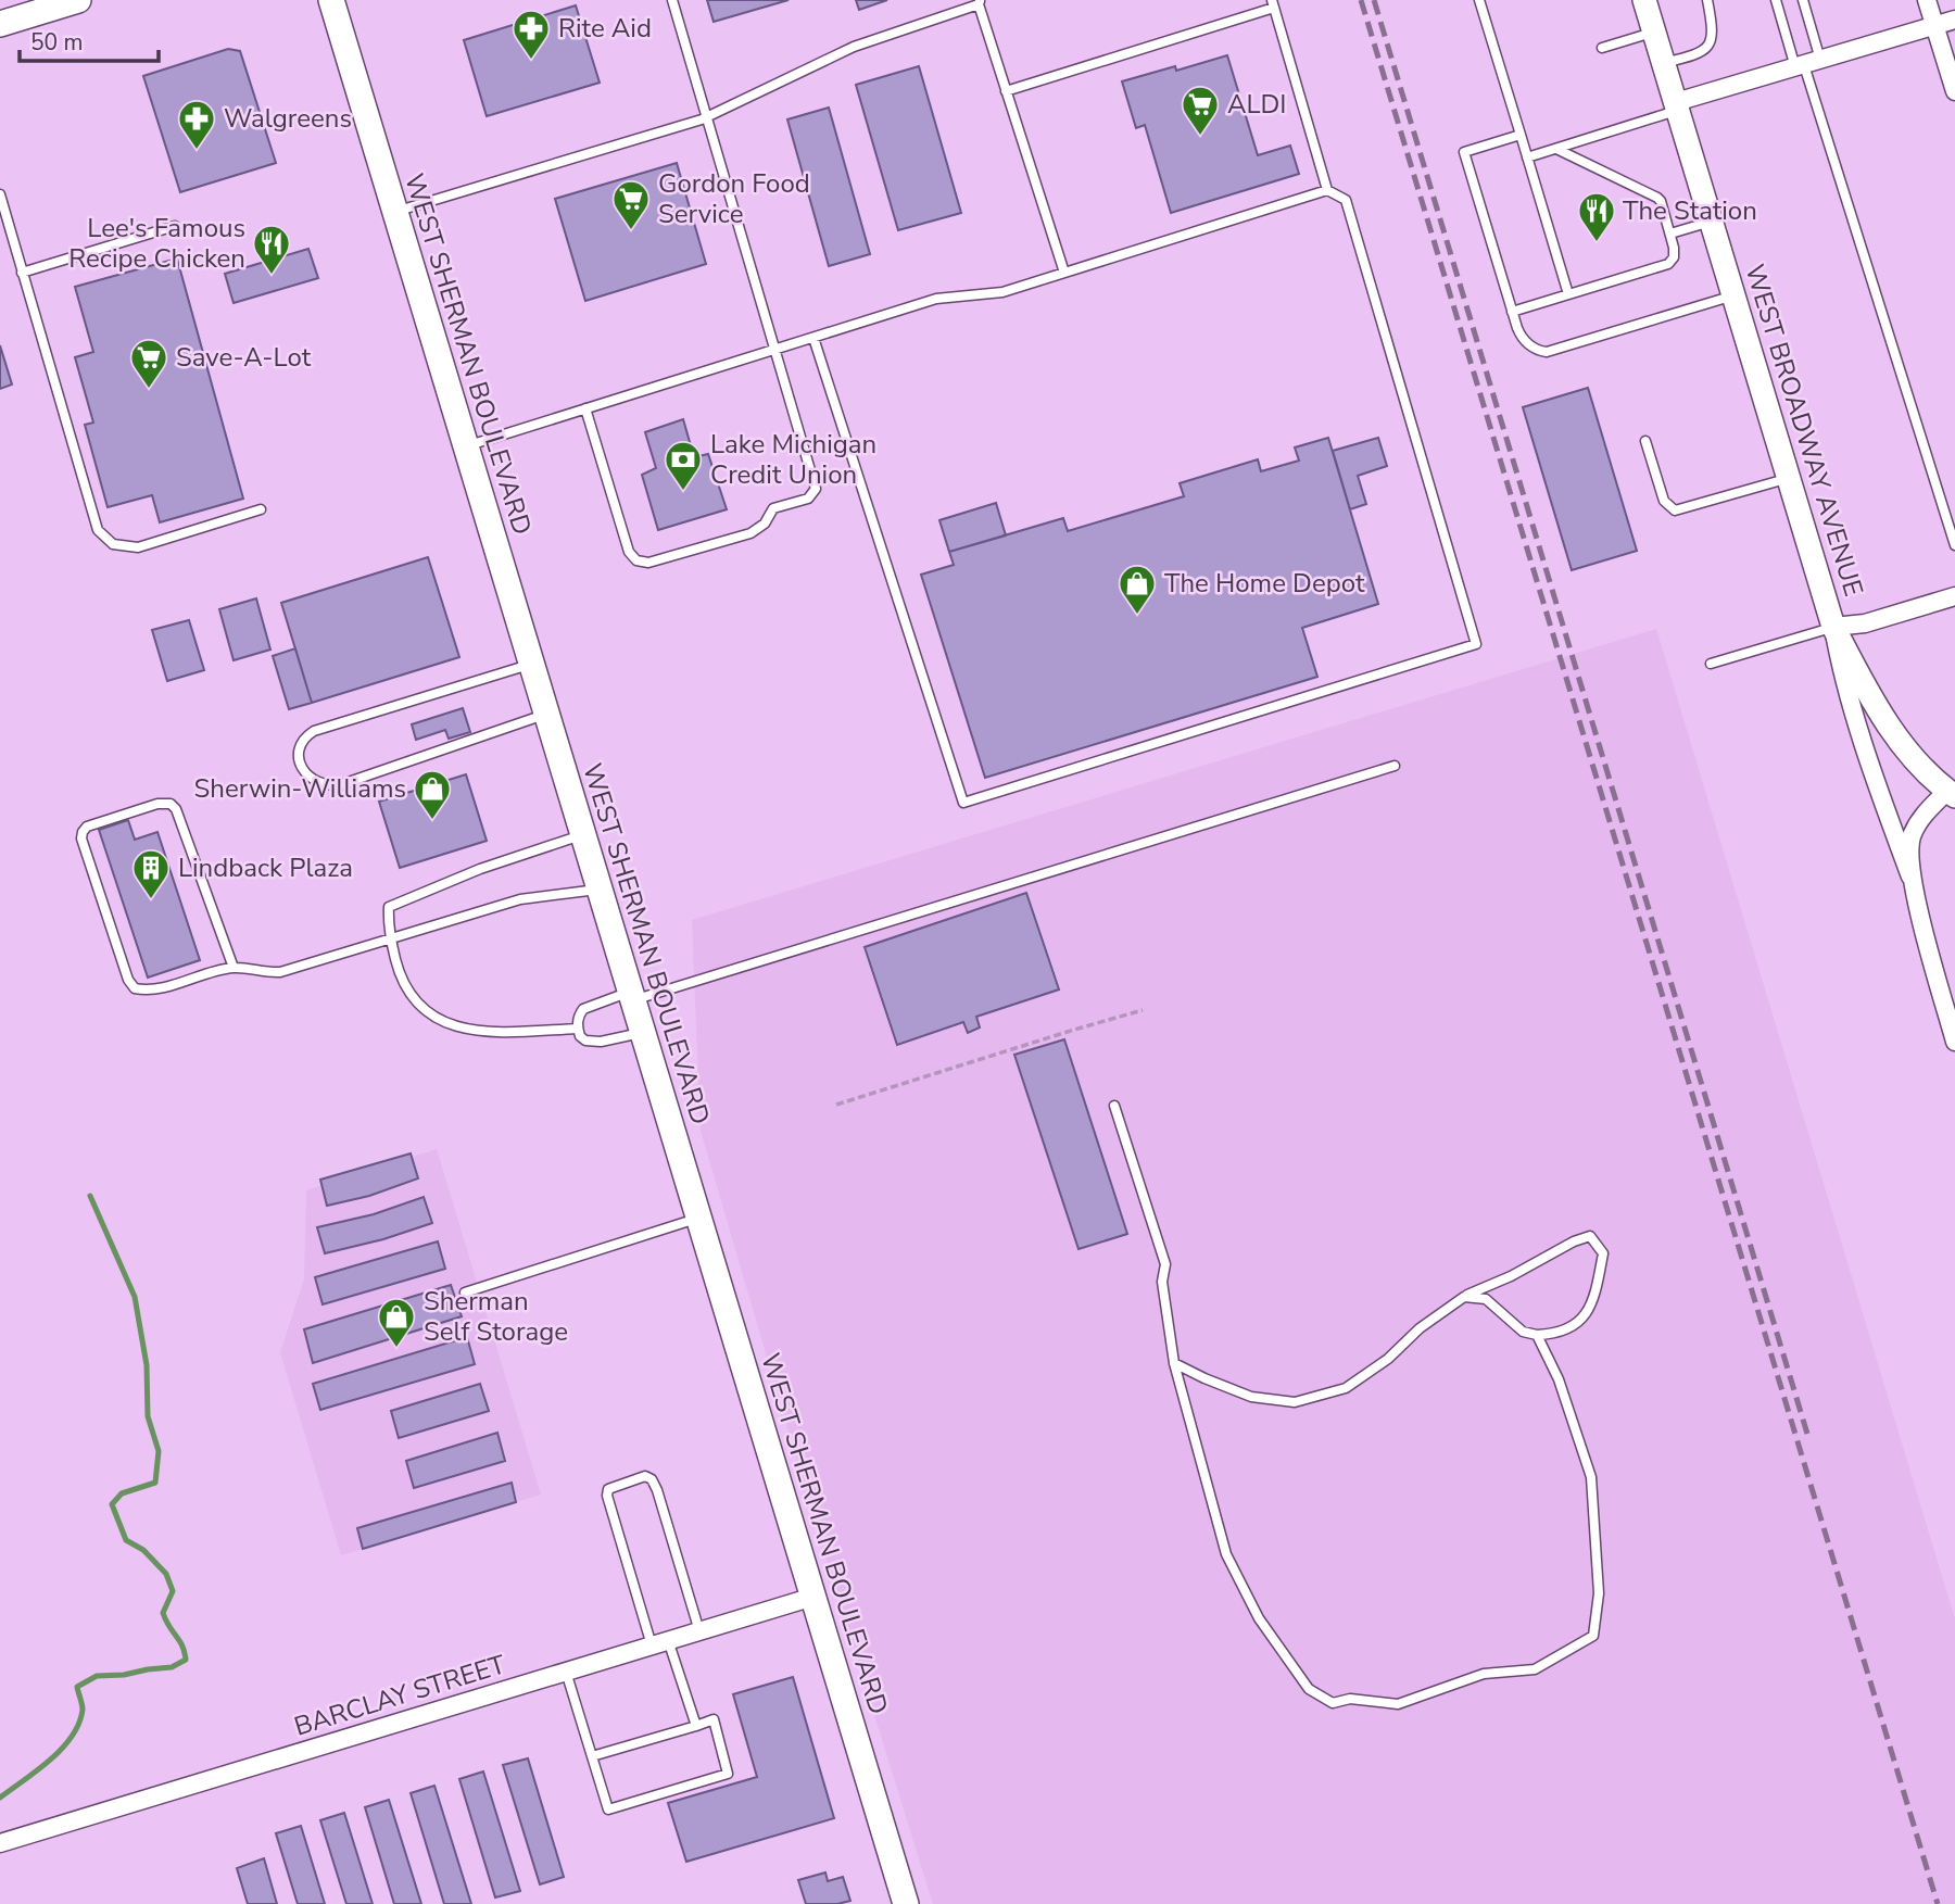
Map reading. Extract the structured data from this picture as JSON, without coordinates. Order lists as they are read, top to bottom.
{
  "streets": {
    "main road": ["WEST SHERMAN BOULEVARD"],
    "street": ["WEST BROADWAY AVENUE", "BARCLAY STREET"]
  },
  "crossings": [
    ["WEST SHERMAN BOULEVARD", "BARCLAY STREET"]
  ],
  "places": {
    "pharmacy": ["Rite Aid", "Walgreens"],
    "supermarket": ["ALDI", "Gordon Food Service", "Save-A-Lot"],
    "restaurant": ["The Station", "Lee's Famous Recipe Chicken"],
    "bank": ["Lake Michigan Credit Union"],
    "shop": ["The Home Depot", "Sherwin-Williams", "Sherman Self Storage"],
    "building": ["Lindback Plaza"]
  },
  "scale_bar": "50 m"
}
